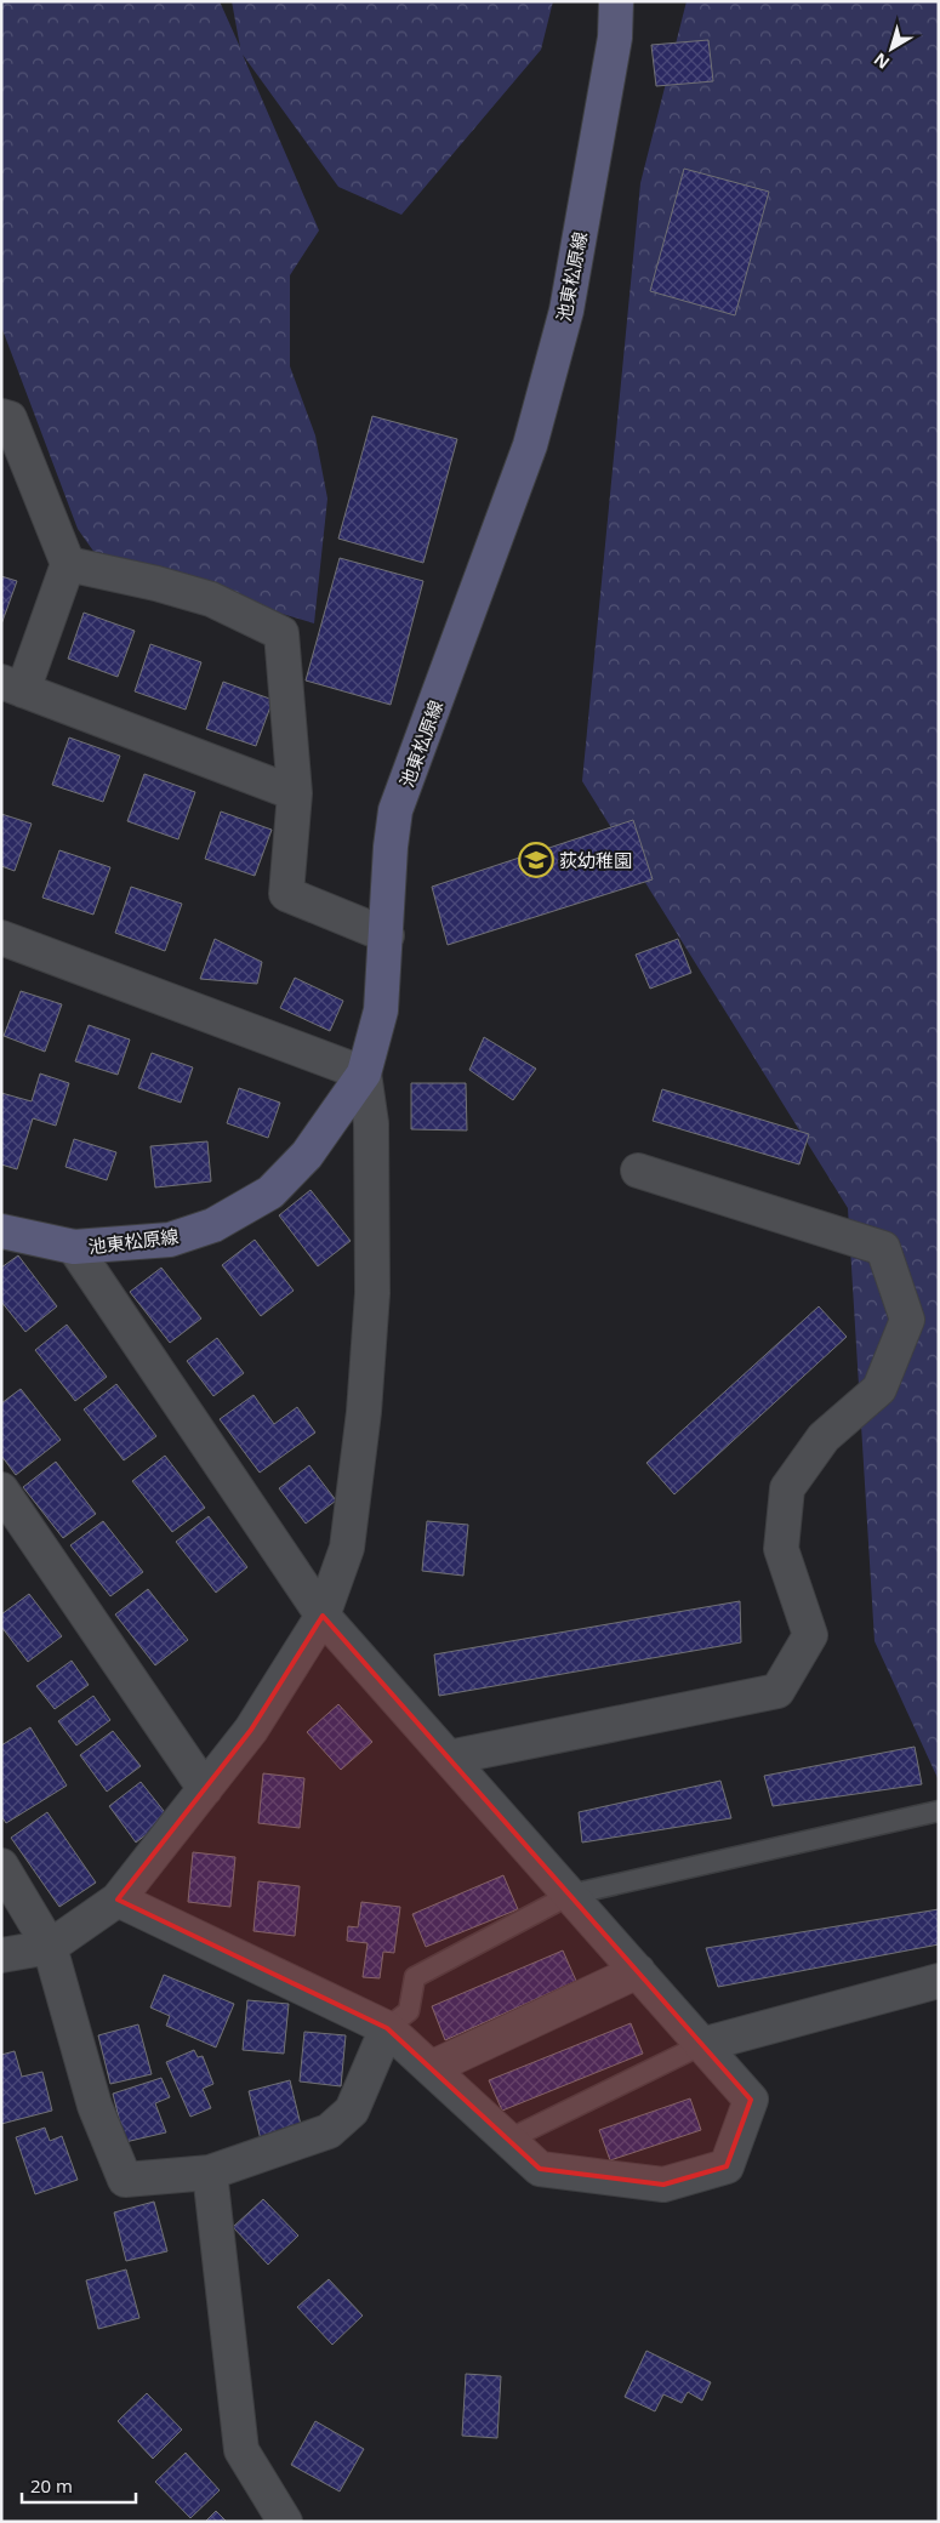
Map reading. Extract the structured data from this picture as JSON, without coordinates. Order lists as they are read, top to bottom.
{
  "streets": {
    "main road": ["池東松原線"]
  },
  "places": {
    "school or university": ["荻幼稚園"]
  },
  "scale_bar": "20 m",
  "north": "bottom left"
}
